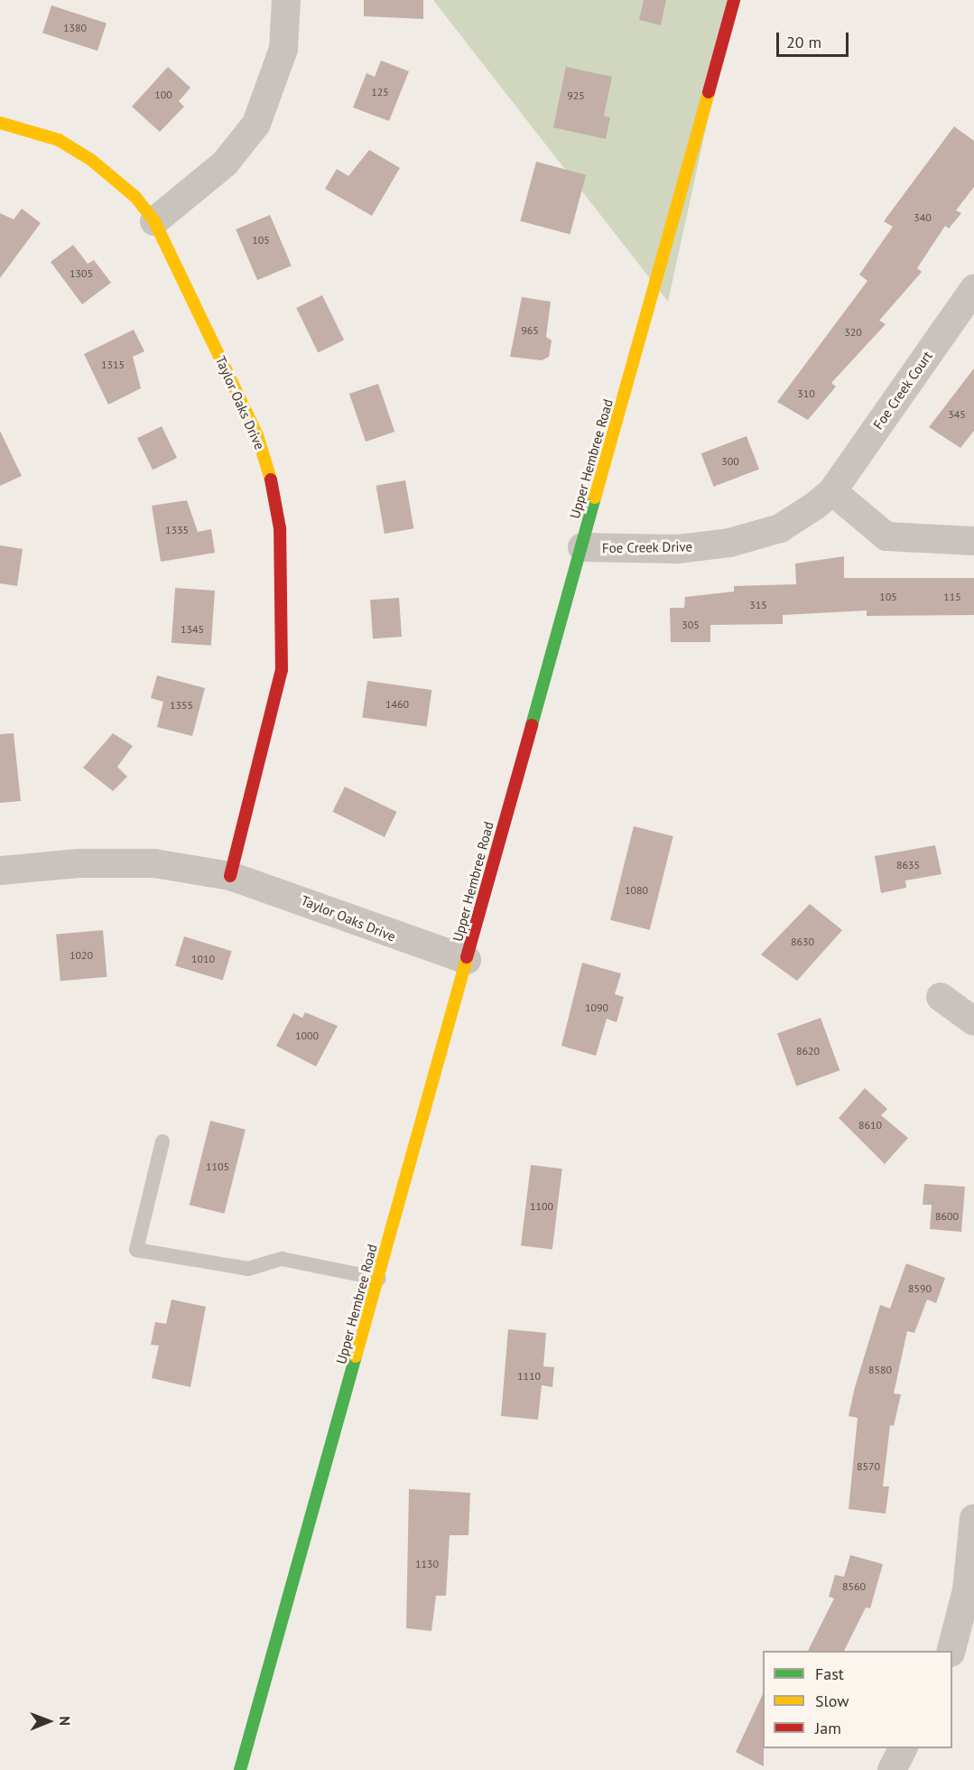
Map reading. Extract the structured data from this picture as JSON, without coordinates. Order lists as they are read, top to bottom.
{
  "streets": {
    "street": [
      "Foe Creek Court",
      "Taylor Oaks Drive",
      "Upper Hembree Road",
      "Foe Creek Drive"
    ]
  },
  "crossings": [
    ["Foe Creek Court", "Foe Creek Drive"],
    ["Taylor Oaks Drive", "Upper Hembree Road"],
    ["Upper Hembree Road", "Foe Creek Drive"]
  ],
  "house_numbers": [
    "1380",
    "125",
    "100",
    "925",
    "340",
    "105",
    "1305",
    "965",
    "320",
    "1315",
    "310",
    "345",
    "300",
    "1335",
    "105",
    "115",
    "315",
    "305",
    "1345",
    "1460",
    "1355",
    "8635",
    "1080",
    "8630",
    "1020",
    "1010",
    "1090",
    "1000",
    "8620",
    "8610",
    "1105",
    "1100",
    "8600",
    "8590",
    "8580",
    "1110",
    "8570",
    "1130",
    "8560"
  ],
  "legend": ["Fast", "Slow", "Jam"],
  "scale_bar": "20 m",
  "north": "right"
}
